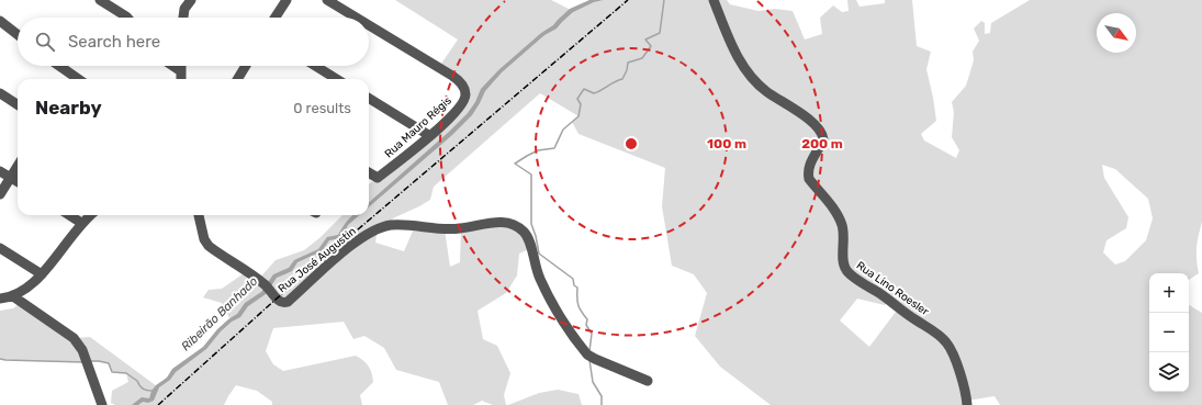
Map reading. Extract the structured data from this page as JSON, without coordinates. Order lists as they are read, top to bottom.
{
  "streets": {
    "street": ["Rua Mauro Régis", "Rua José Augustin", "Rua Lino Roesler"]
  },
  "water": ["Ribeirão Banhado"],
  "north": "bottom right",
  "page": {
    "search": "Search here",
    "heading": ["Nearby", "0 results"],
    "map_buttons": ["+", "−"]
  },
  "rings": ["100 m", "200 m"]
}
